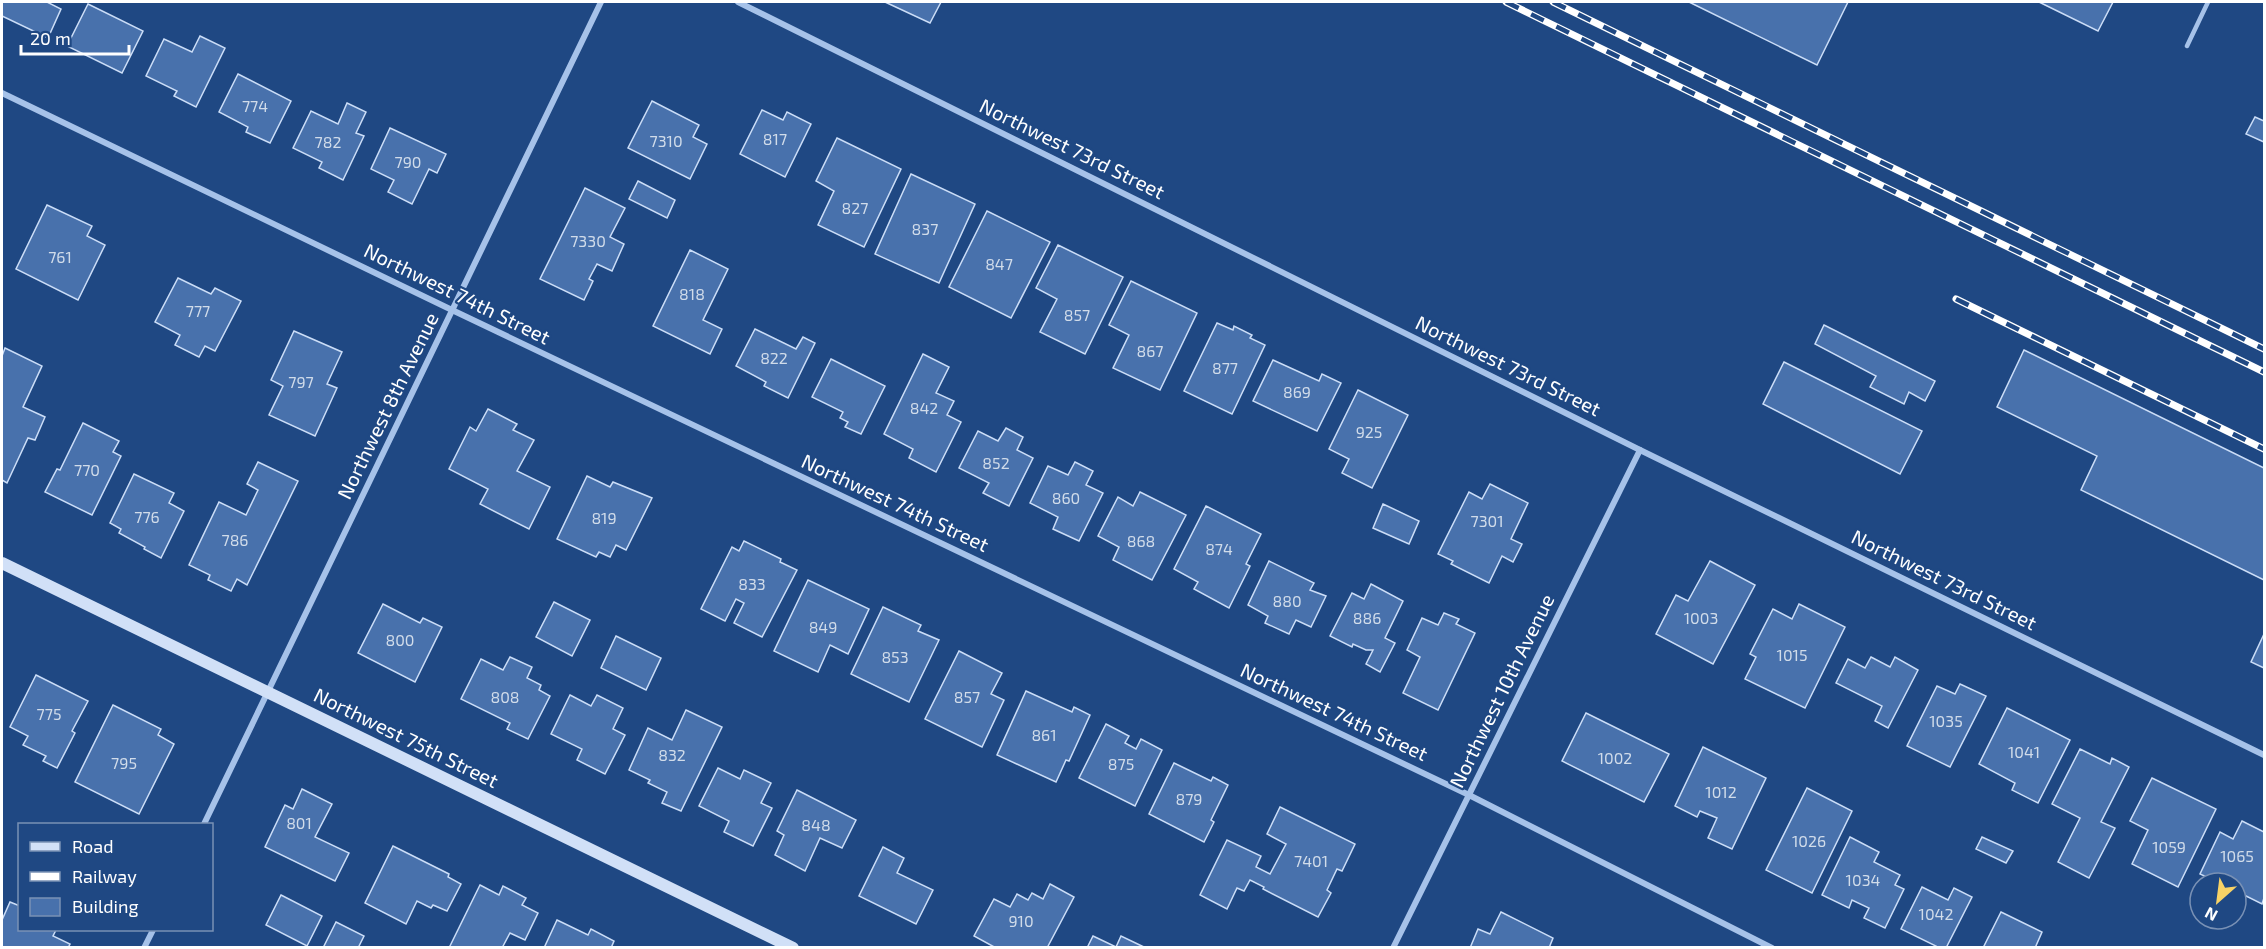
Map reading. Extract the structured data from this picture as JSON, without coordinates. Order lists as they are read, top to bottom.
{
  "streets": {
    "street": [
      "Northwest 73rd Street",
      "Northwest 74th Street",
      "Northwest 8th Avenue",
      "Northwest 10th Avenue",
      "Northwest 75th Street"
    ]
  },
  "crossings": [
    ["Northwest 73rd Street", "Northwest 10th Avenue"],
    ["Northwest 74th Street", "Northwest 8th Avenue"],
    ["Northwest 74th Street", "Northwest 10th Avenue"],
    ["Northwest 8th Avenue", "Northwest 75th Street"]
  ],
  "house_numbers": [
    "774",
    "817",
    "7310",
    "782",
    "790",
    "827",
    "837",
    "7330",
    "761",
    "847",
    "818",
    "777",
    "857",
    "867",
    "822",
    "877",
    "797",
    "869",
    "842",
    "925",
    "852",
    "770",
    "860",
    "776",
    "819",
    "7301",
    "786",
    "868",
    "874",
    "833",
    "880",
    "886",
    "1003",
    "849",
    "800",
    "1015",
    "853",
    "808",
    "857",
    "775",
    "1035",
    "861",
    "1041",
    "832",
    "1002",
    "795",
    "875",
    "1012",
    "879",
    "801",
    "848",
    "1026",
    "1059",
    "1065",
    "7401",
    "1034",
    "1042",
    "910"
  ],
  "legend": ["Road", "Railway", "Building"],
  "scale_bar": "20 m",
  "north": "bottom left"
}
